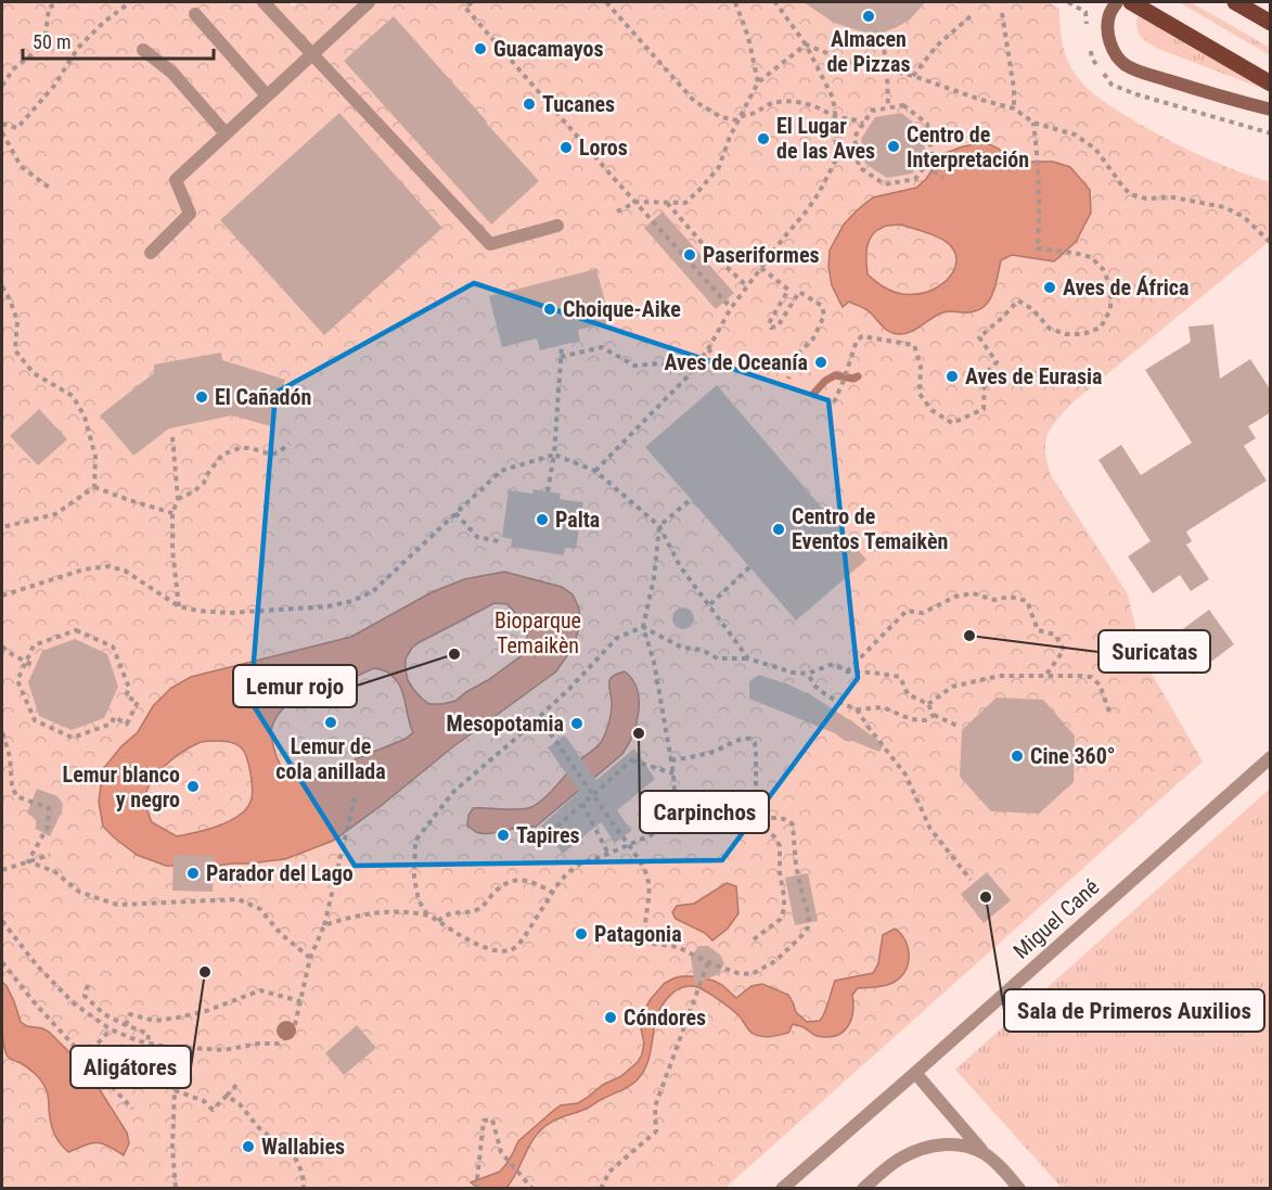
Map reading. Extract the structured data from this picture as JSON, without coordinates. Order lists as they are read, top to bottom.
{
  "streets": {
    "street": ["Miguel Cané"]
  },
  "parks": ["Bioparque Temaikèn"],
  "places": [
    "Almacen de Pizzas",
    "Guacamayos",
    "Tucanes",
    "El Lugar de las Aves",
    "Centro de Interpretación",
    "Loros",
    "Paseriformes",
    "Aves de África",
    "Choique-Aike",
    "Aves de Oceanía",
    "Aves de Eurasia",
    "El Cañadón",
    "Palta",
    "Centro de Eventos Temaikèn",
    "Suricatas",
    "Lemur rojo",
    "Lemur de cola anillada",
    "Mesopotamia",
    "Carpinchos",
    "Cine 360°",
    "Lemur blanco y negro",
    "Tapires",
    "Parador del Lago",
    "Sala de Primeros Auxilios",
    "Patagonia",
    "Aligátores",
    "Cóndores",
    "Wallabies"
  ],
  "scale_bar": "50 m"
}
